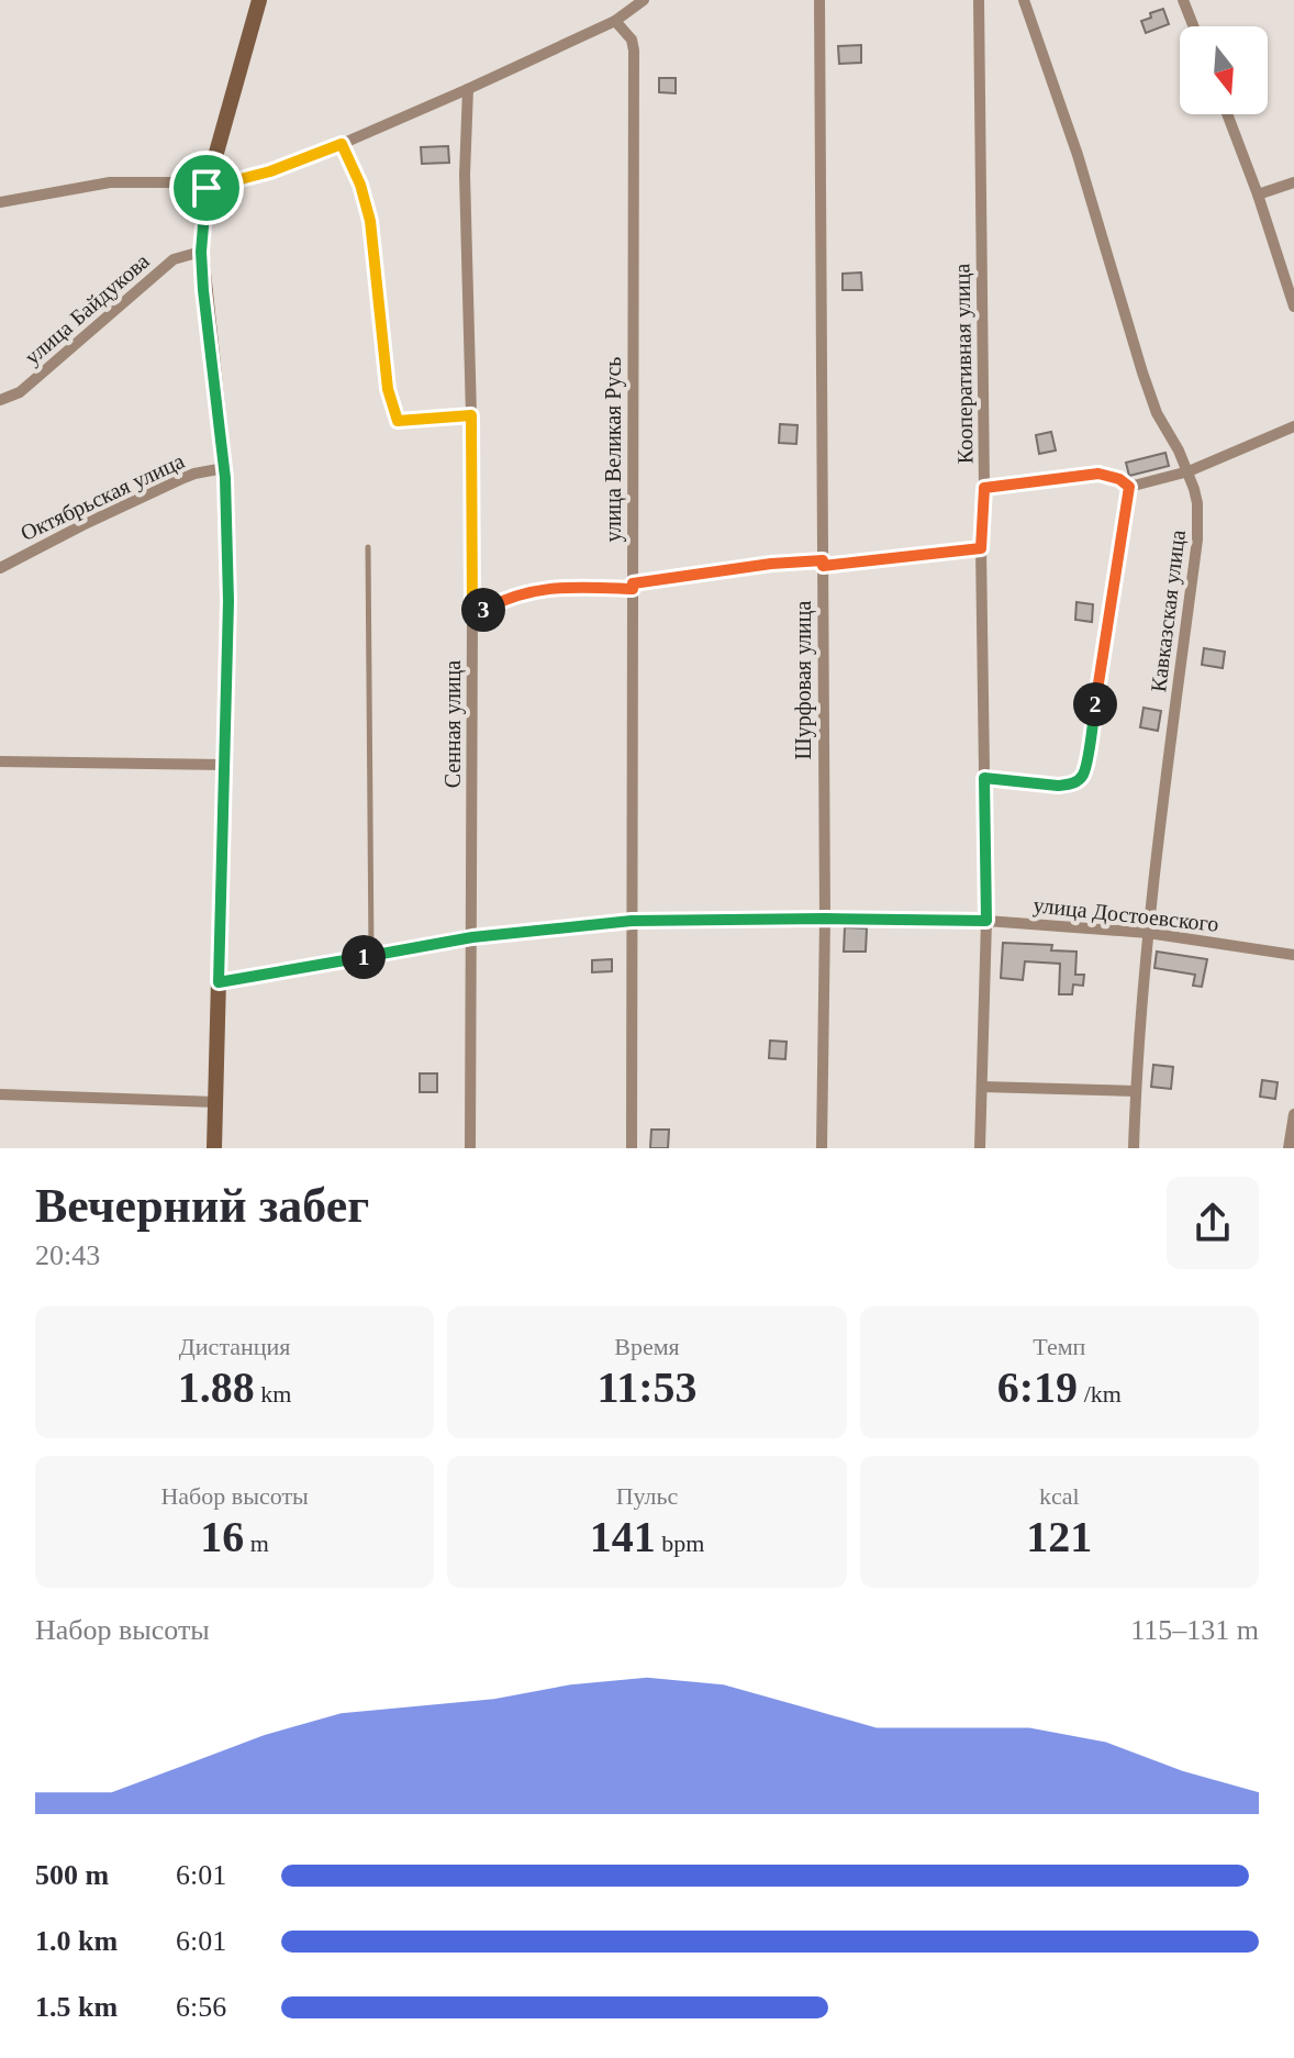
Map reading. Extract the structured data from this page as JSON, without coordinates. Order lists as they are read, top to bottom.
{
  "streets": {
    "street": [
      "улица Байдукова",
      "Кооперативная улица",
      "улица Великая Русь",
      "Октябрьская улица",
      "Кавказская улица",
      "Шурфовая улица",
      "Сенная улица",
      "улица Достоевского"
    ]
  },
  "crossings": [
    ["Кооперативная улица", "улица Достоевского"],
    ["улица Великая Русь", "улица Достоевского"],
    ["Кавказская улица", "улица Достоевского"],
    ["Шурфовая улица", "улица Достоевского"],
    ["Сенная улица", "улица Достоевского"]
  ],
  "north": "bottom",
  "page": {
    "pins": ["3", "2", "1"],
    "heading": ["Вечерний забег", "20:43"],
    "stats": [
      ["Дистанция", "1.88 km"],
      ["Время", "11:53"],
      ["Темп", "6:19 /km"],
      ["Набор высоты", "16 m"],
      ["Пульс", "141 bpm"],
      ["kcal", "121"]
    ],
    "chart": ["Набор высоты", "115–131 m"],
    "list": [
      {
        "name": "500 m",
        "note": "6:01"
      },
      {
        "name": "1.0 km",
        "note": "6:01"
      },
      {
        "name": "1.5 km",
        "note": "6:56"
      }
    ]
  }
}
